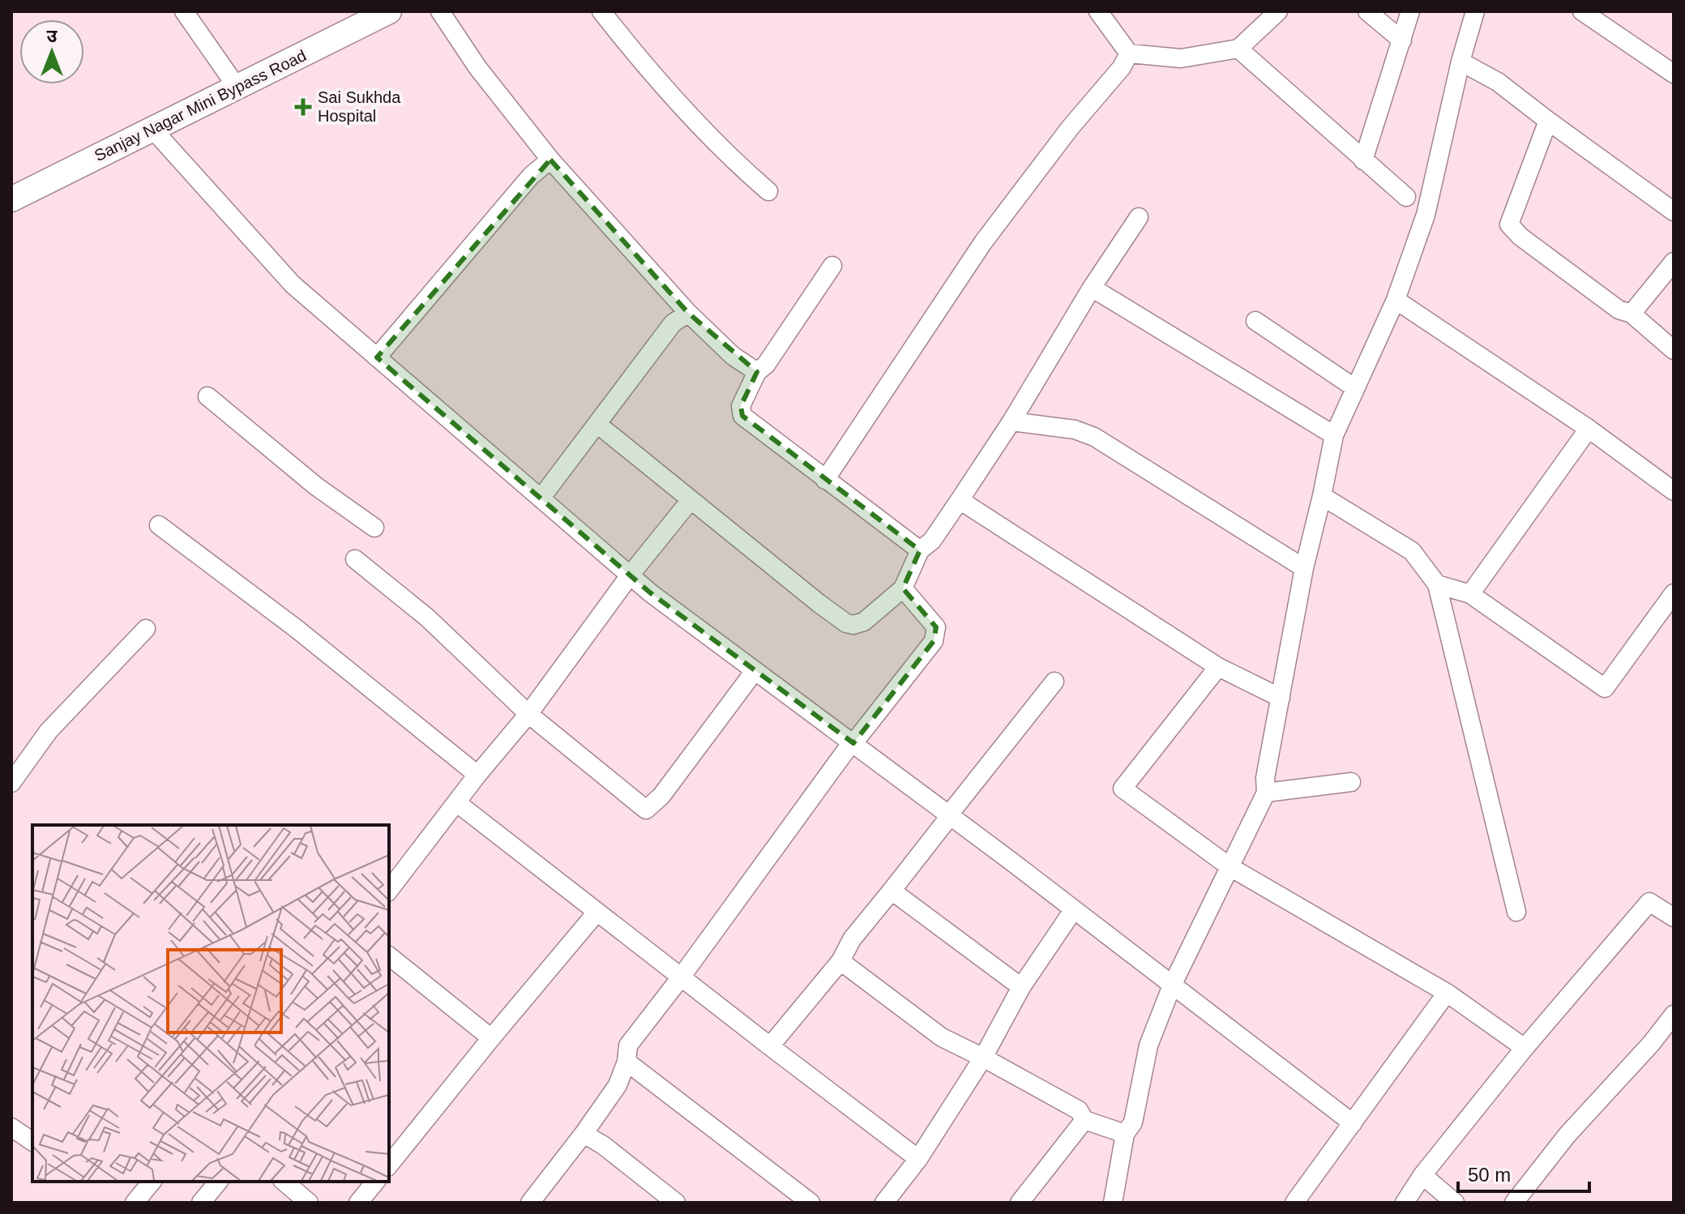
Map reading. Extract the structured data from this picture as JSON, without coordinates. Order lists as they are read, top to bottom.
{
  "streets": {
    "street": ["Sanjay Nagar Mini Bypass Road"]
  },
  "places": {
    "health": ["Sai Sukhda Hospital"]
  },
  "scale_bar": "50 m",
  "north": "top"
}
